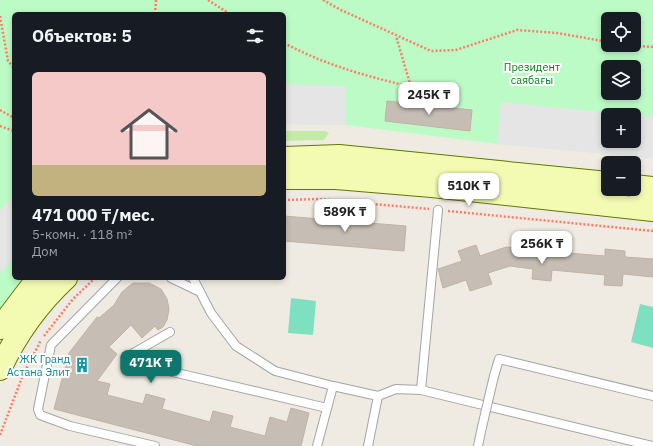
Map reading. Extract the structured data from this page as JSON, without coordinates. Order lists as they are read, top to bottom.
{
  "parks": ["Президент саябағы"],
  "places": {
    "building": ["ЖК Гранд Астана Элит"]
  },
  "page": {
    "map_buttons": ["+", "−"],
    "heading": "Объектов: 5",
    "list": [
      {
        "name": "471 000 ₸/мес.",
        "note": "5-комн. · 118 m² · Дом"
      }
    ],
    "price": [
      "245K ₸",
      "510K ₸",
      "589K ₸",
      "256K ₸",
      "471K ₸"
    ]
  }
}
